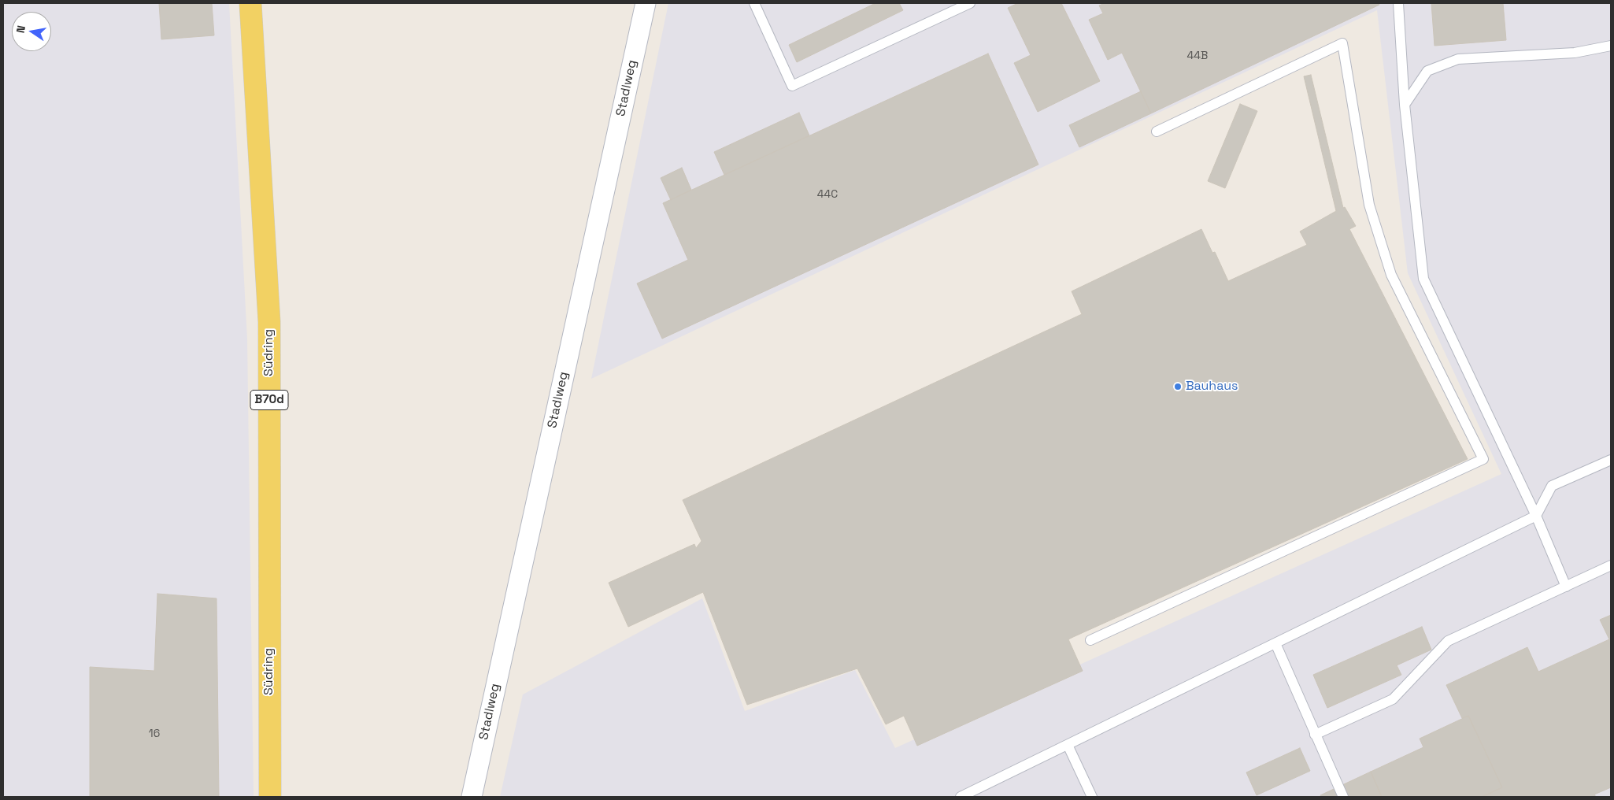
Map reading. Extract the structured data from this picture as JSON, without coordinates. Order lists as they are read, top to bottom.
{
  "streets": {
    "main road": ["Südring", "B70d"],
    "street": ["Stadlweg"]
  },
  "places": ["Bauhaus"],
  "house_numbers": ["44B", "44C", "16"],
  "north": "left"
}
